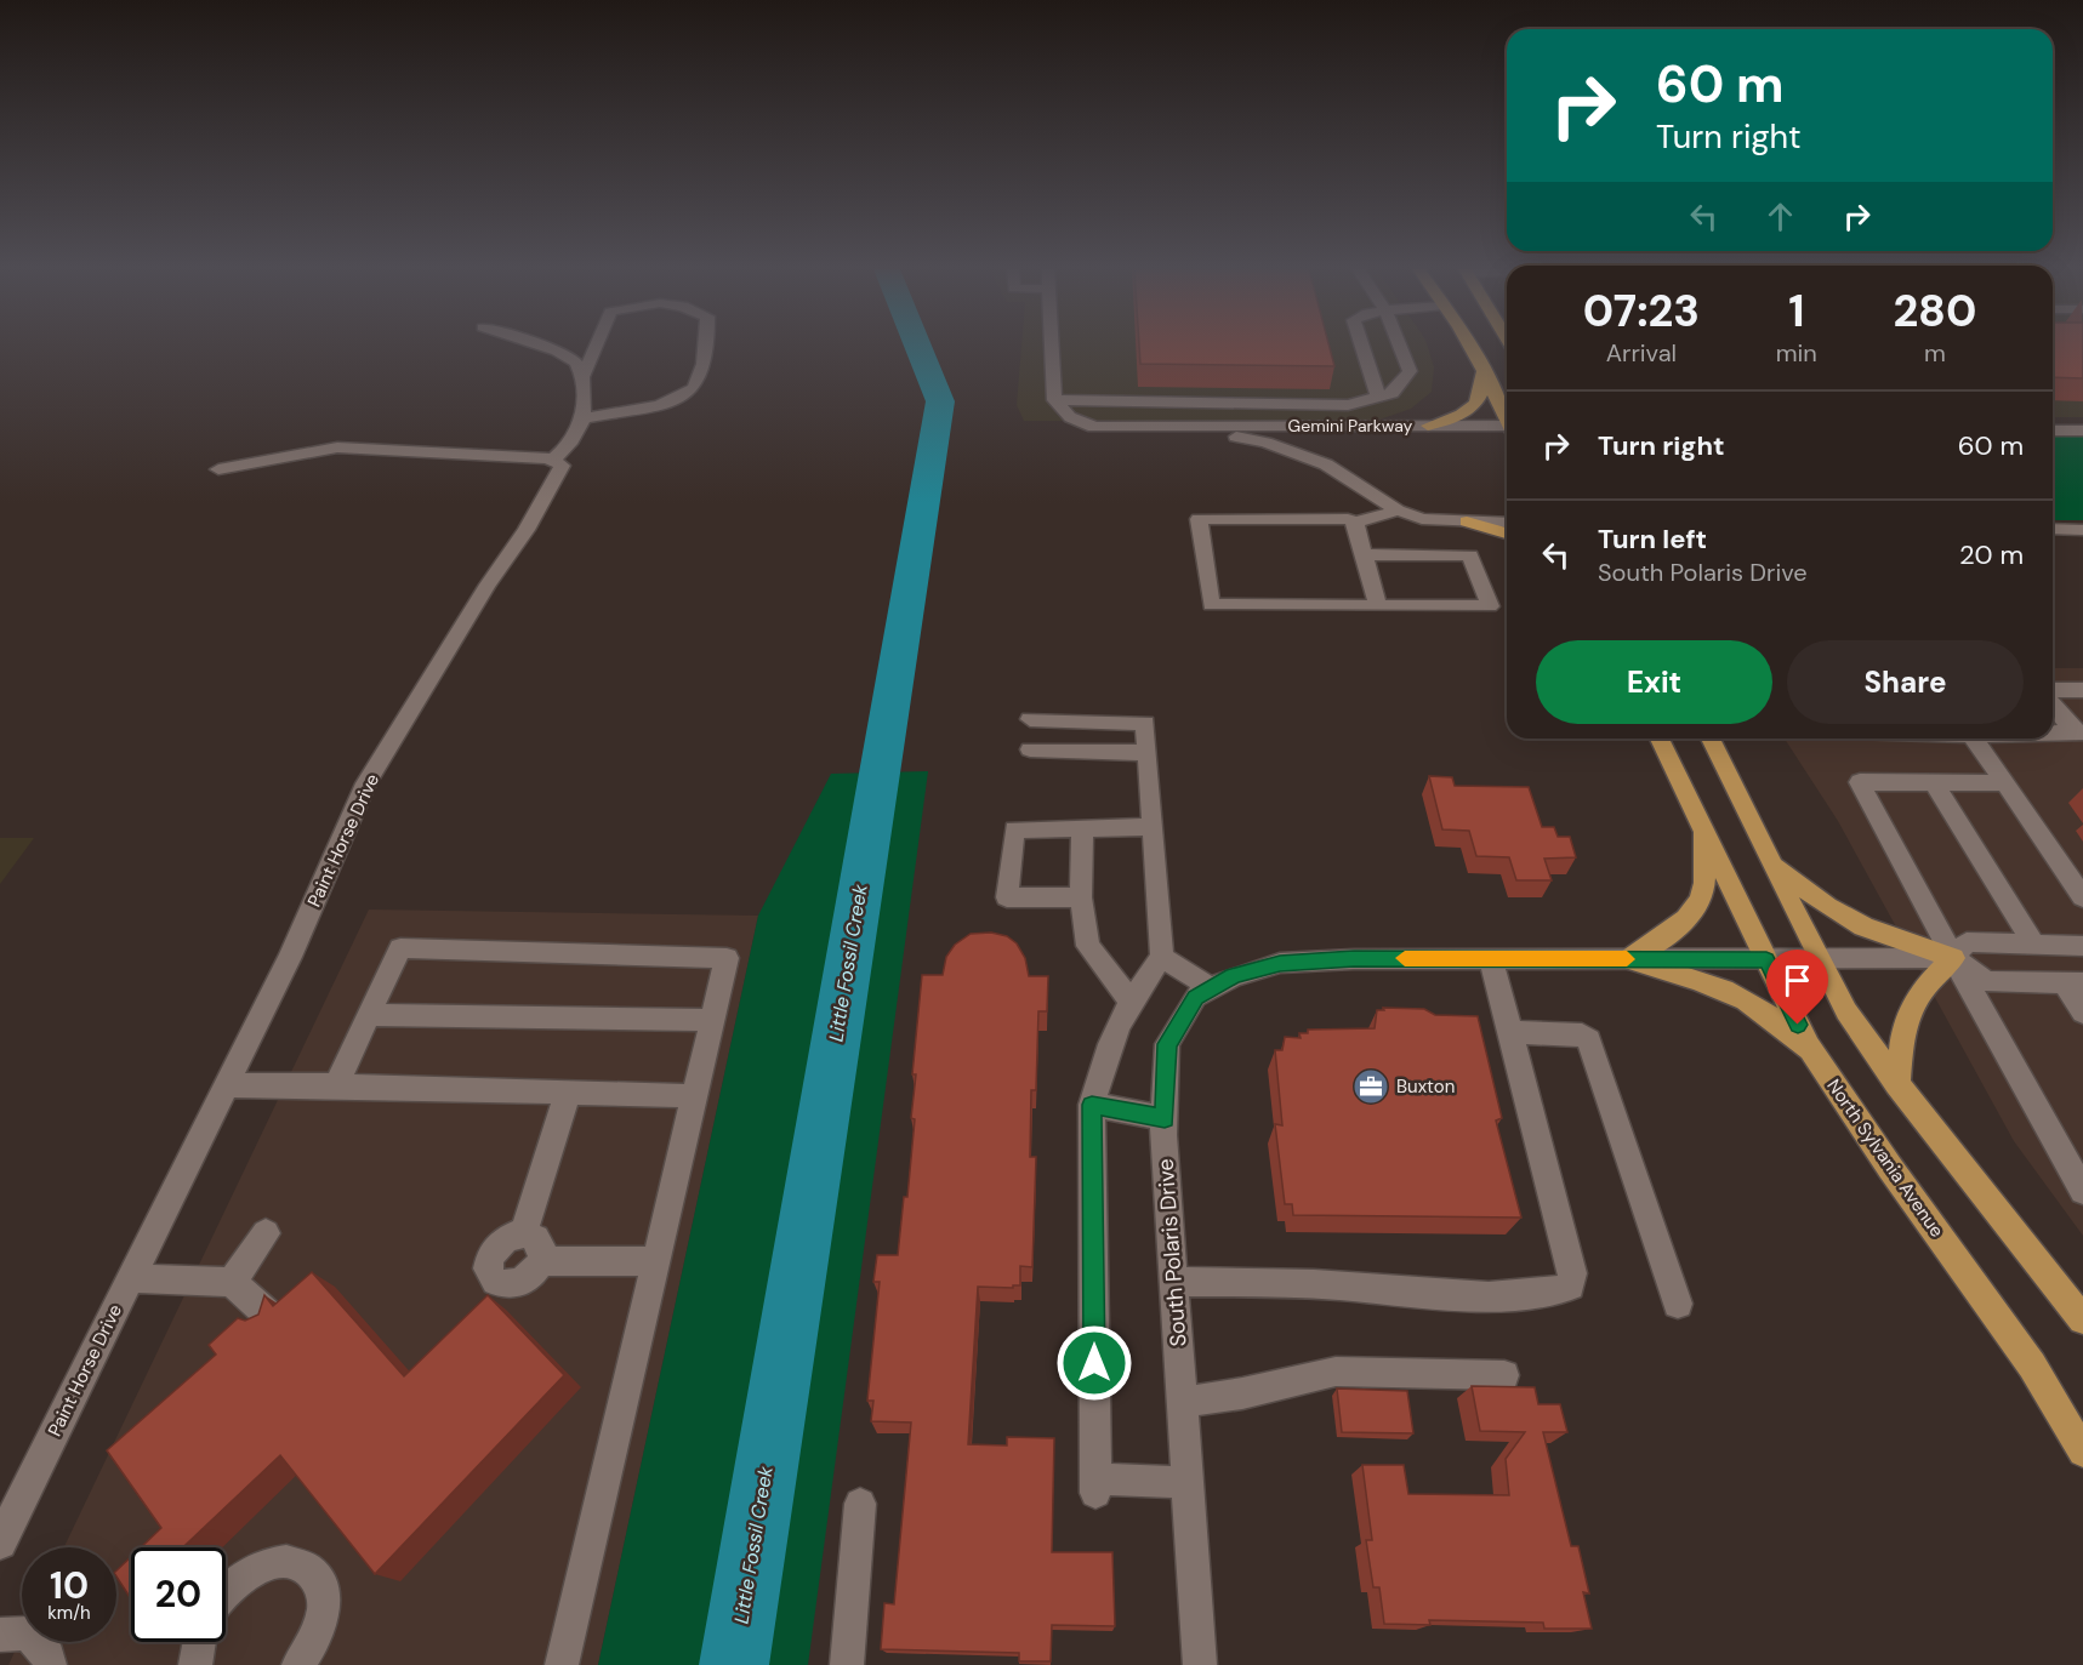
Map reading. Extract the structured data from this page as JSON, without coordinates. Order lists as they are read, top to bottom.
{
  "streets": {
    "main road": ["North Sylvania Avenue"],
    "street": ["Gemini Parkway", "Paint Horse Drive", "South Polaris Drive"]
  },
  "crossings": [
    ["North Sylvania Avenue", "South Polaris Drive"]
  ],
  "water": ["Little Fossil Creek"],
  "places": {
    "office": ["Buxton"]
  },
  "page": {
    "turn": ["60 m", "Turn right"],
    "eta": [
      "07:23",
      "Arrival",
      "1",
      "min",
      "280",
      "m"
    ],
    "list": [
      {
        "name": "Turn right",
        "value": "60 m"
      },
      {
        "name": "Turn left",
        "note": "South Polaris Drive",
        "value": "20 m"
      }
    ],
    "buttons": ["Exit", "Share"],
    "speed": "10 km/h",
    "limit": "20"
  }
}
